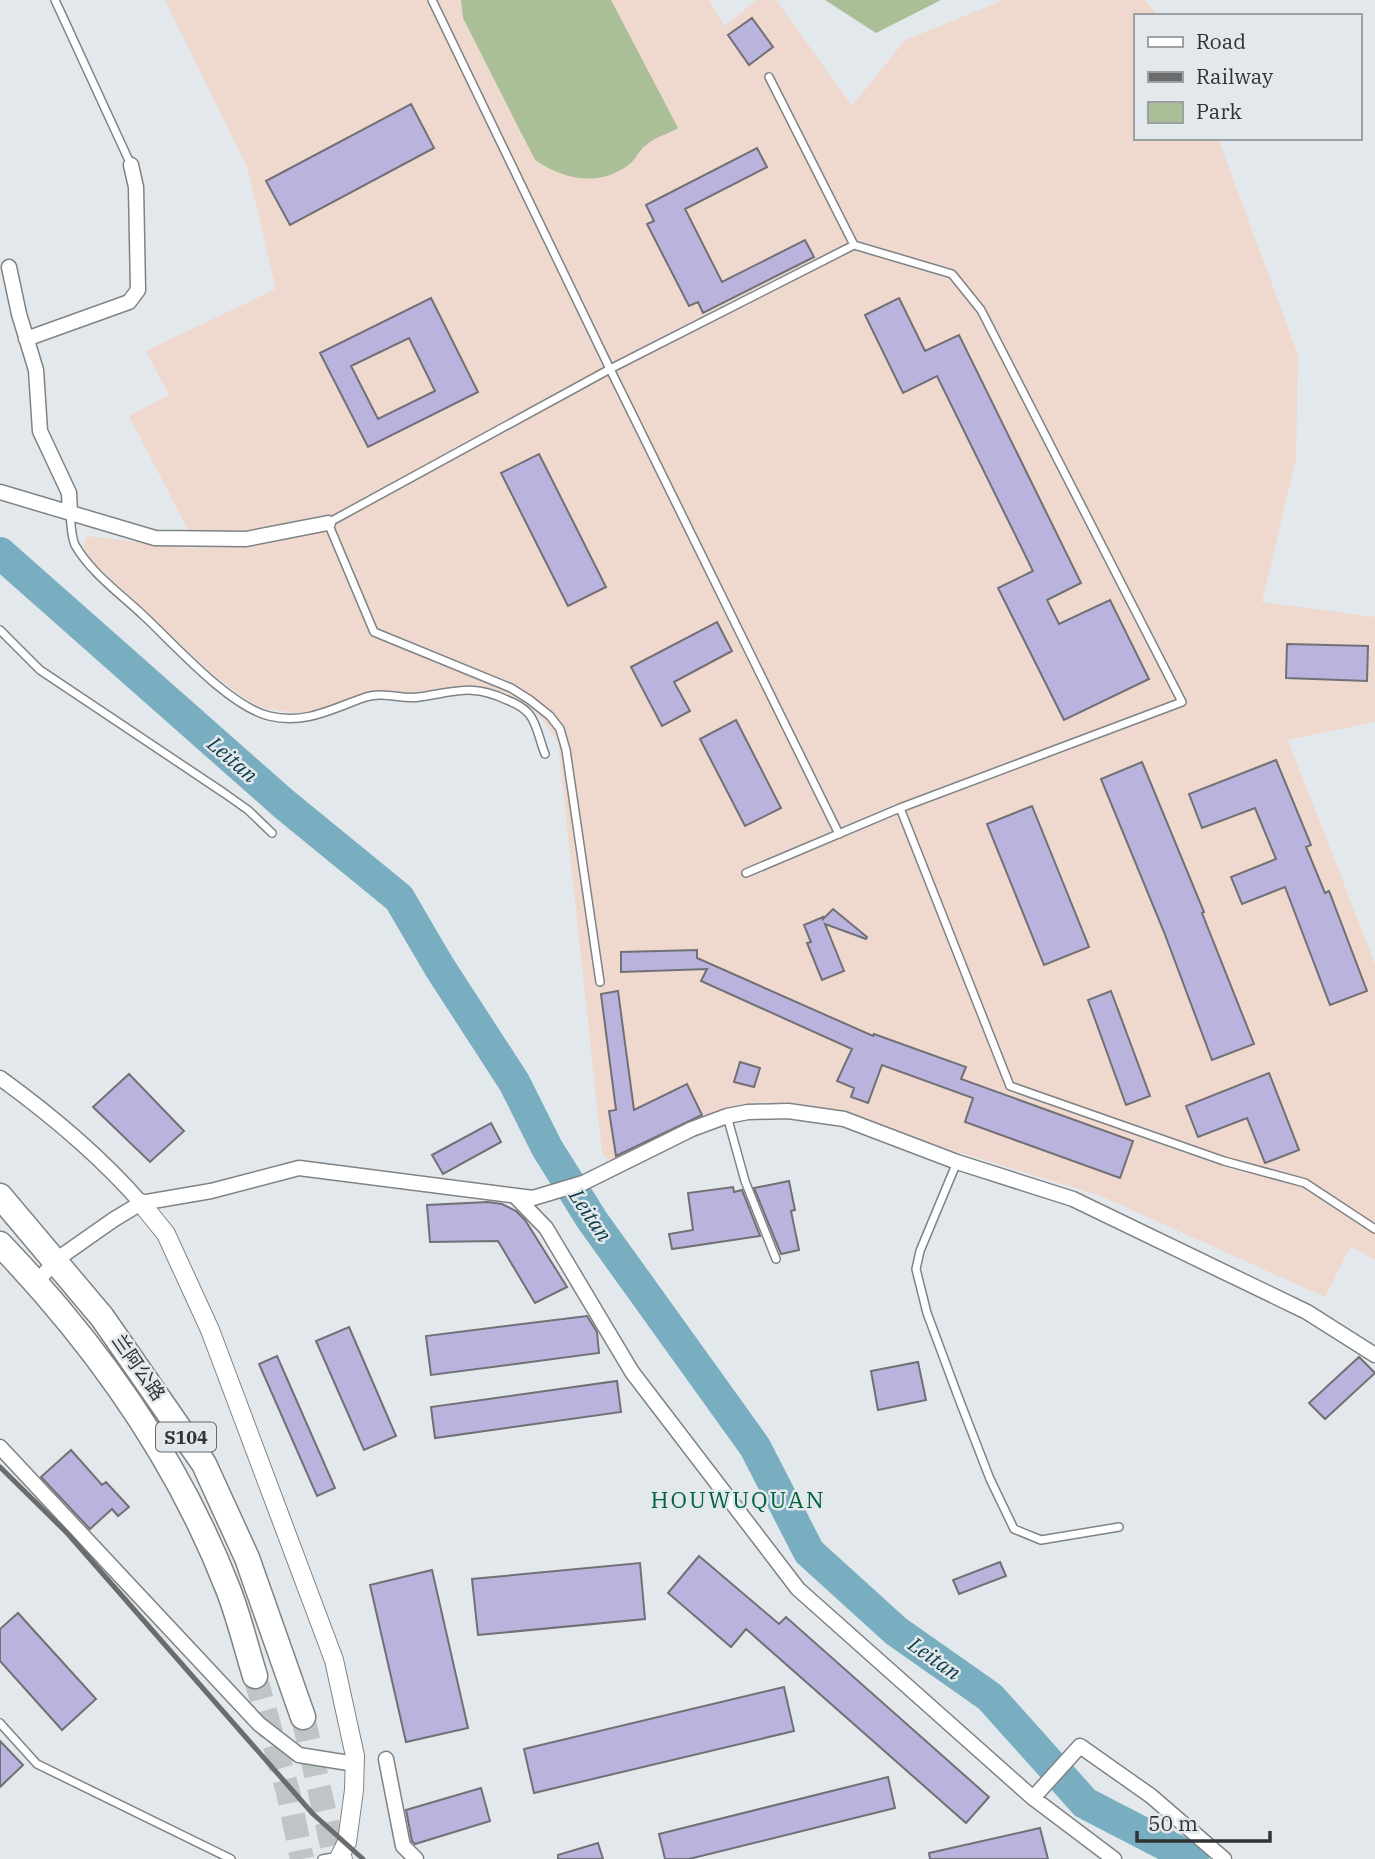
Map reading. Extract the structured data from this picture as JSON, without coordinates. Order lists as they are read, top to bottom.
{
  "streets": {
    "highway": ["兰阿公路", "S104"]
  },
  "districts": ["HOUWUQUAN"],
  "water": ["Leitan"],
  "legend": ["Road", "Railway", "Park"],
  "scale_bar": "50 m"
}
